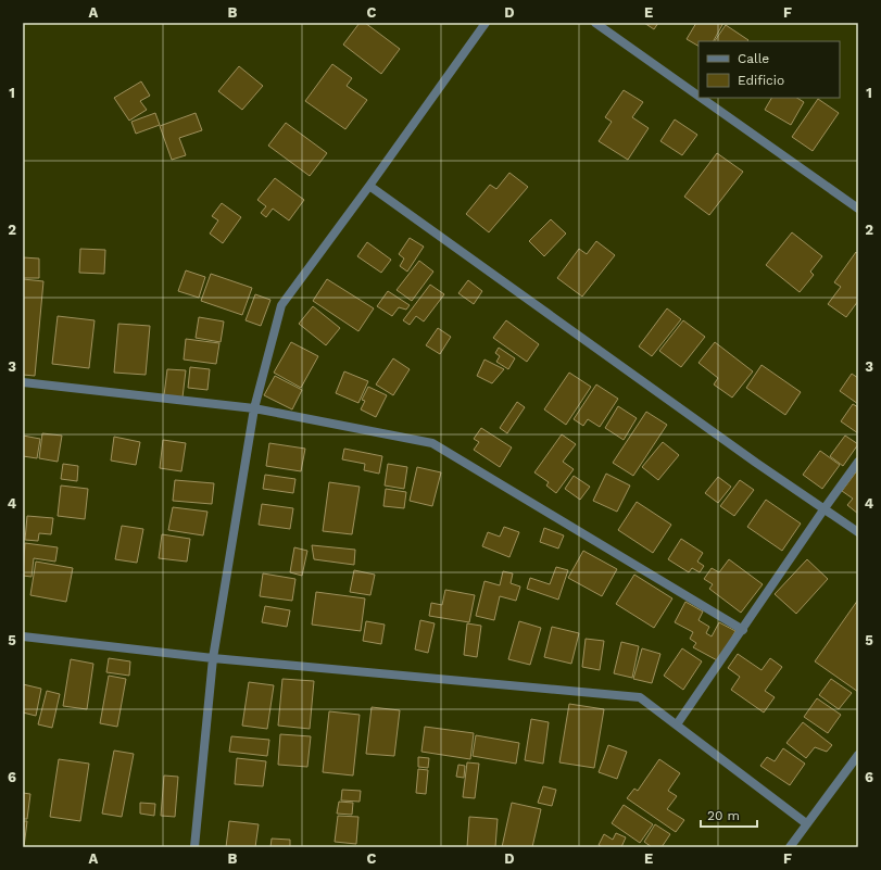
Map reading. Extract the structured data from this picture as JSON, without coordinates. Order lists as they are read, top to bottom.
{
  "legend": ["Calle", "Edificio"],
  "scale_bar": "20 m",
  "grid": {
    "columns": [
      "A",
      "B",
      "C",
      "D",
      "E",
      "F"
    ],
    "rows": [
      "1",
      "2",
      "3",
      "4",
      "5",
      "6"
    ]
  }
}
